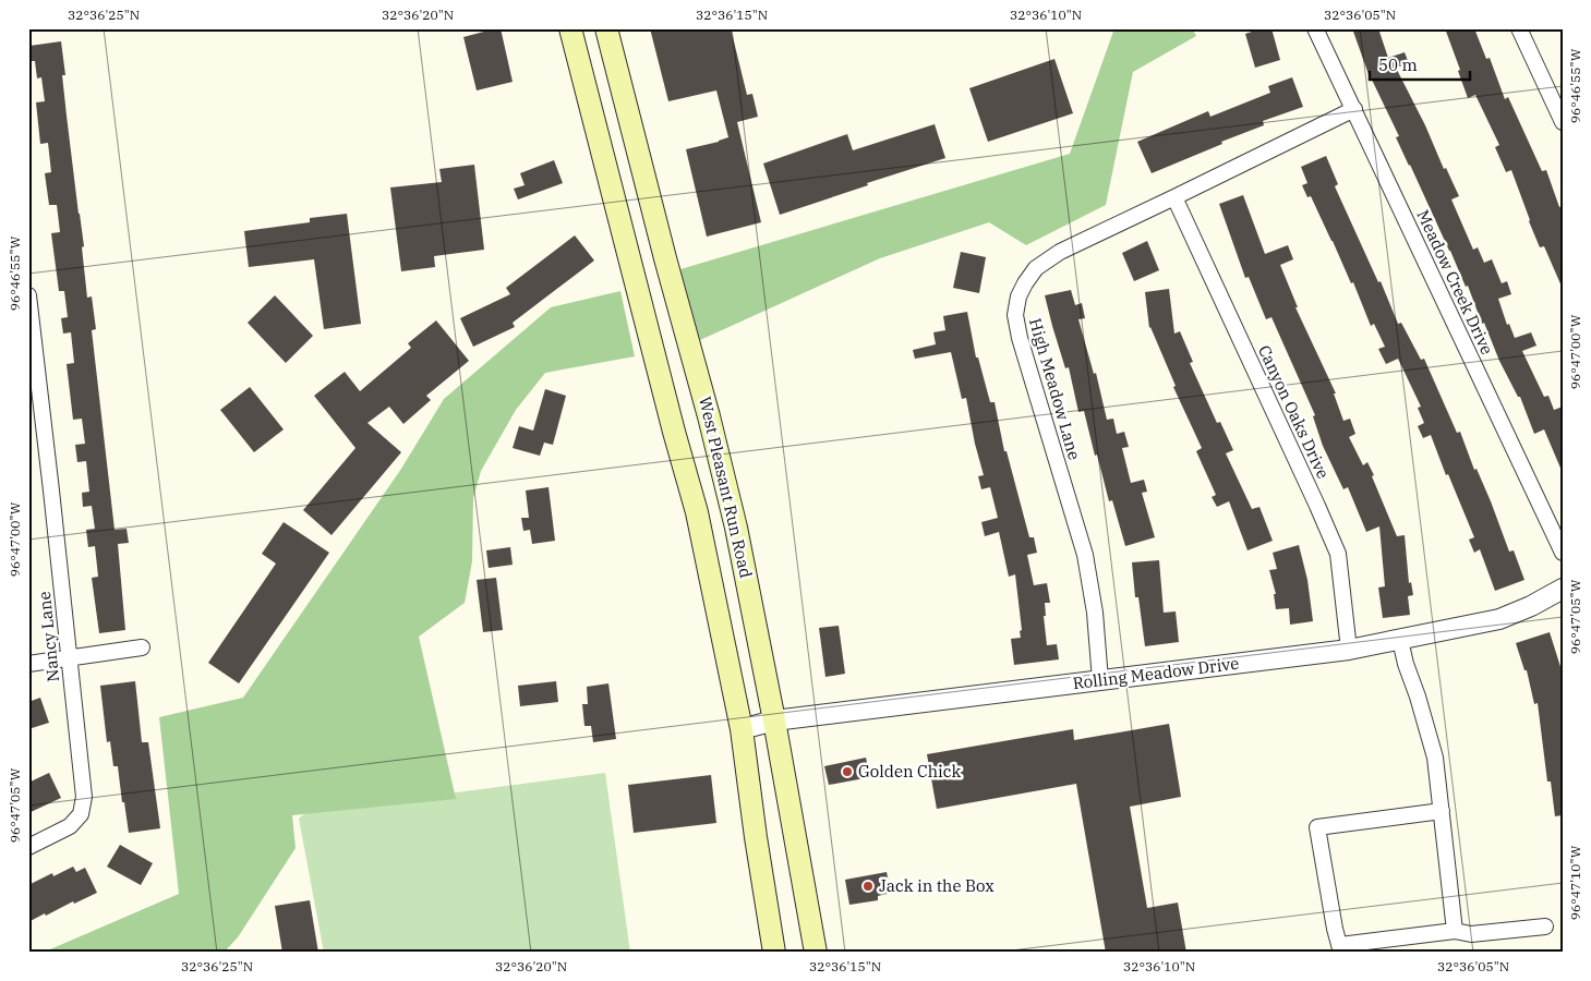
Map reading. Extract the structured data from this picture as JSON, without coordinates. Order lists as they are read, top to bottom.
{
  "streets": {
    "main road": ["West Pleasant Run Road"],
    "street": [
      "Meadow Creek Drive",
      "High Meadow Lane",
      "Canyon Oaks Drive",
      "Nancy Lane",
      "Rolling Meadow Drive"
    ]
  },
  "crossings": [
    ["Meadow Creek Drive", "High Meadow Lane"],
    ["High Meadow Lane", "Canyon Oaks Drive"],
    ["High Meadow Lane", "Rolling Meadow Drive"],
    ["Canyon Oaks Drive", "Rolling Meadow Drive"],
    ["West Pleasant Run Road", "Rolling Meadow Drive"]
  ],
  "places": ["Golden Chick", "Jack in the Box"],
  "scale_bar": "50 m",
  "coordinates": [
    "32°36'25\"N",
    "32°36'20\"N",
    "32°36'15\"N",
    "32°36'10\"N",
    "32°36'05\"N",
    "96°46'55\"W",
    "96°47'00\"W",
    "96°47'05\"W",
    "96°47'10\"W"
  ]
}
